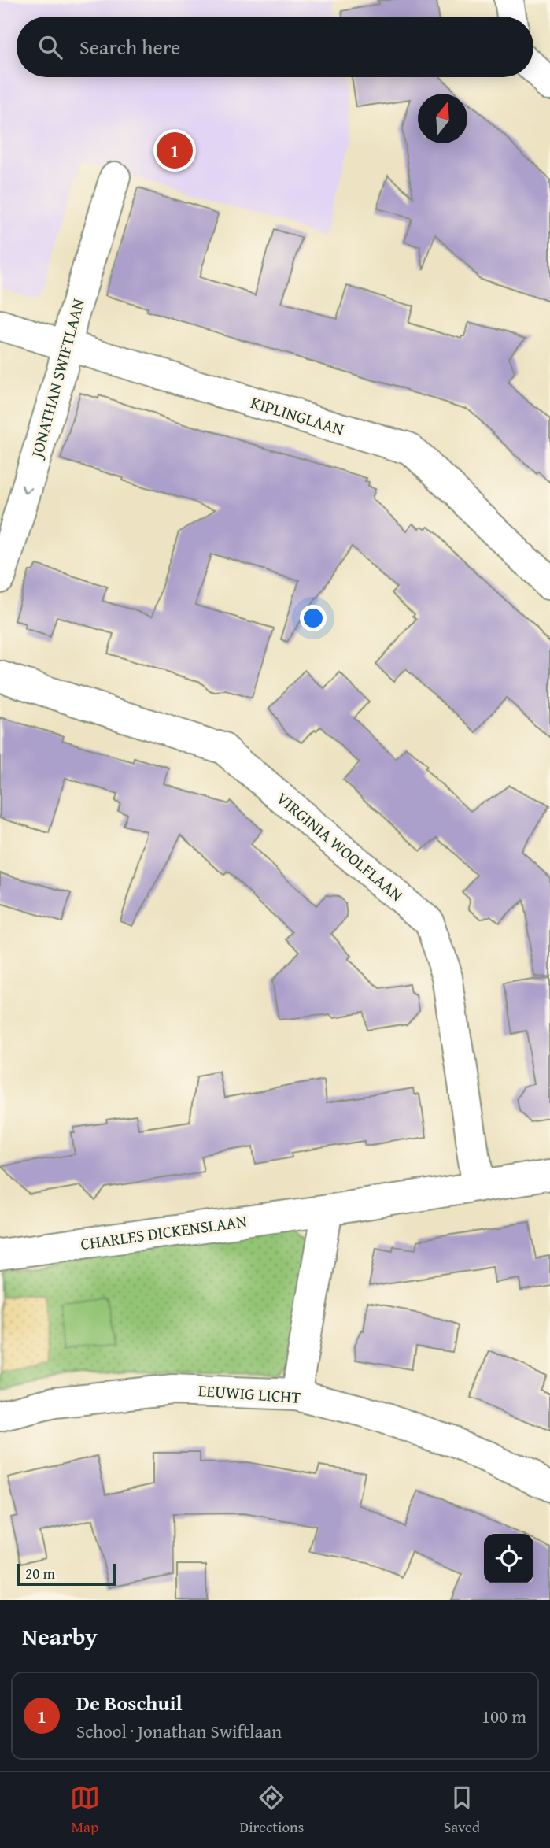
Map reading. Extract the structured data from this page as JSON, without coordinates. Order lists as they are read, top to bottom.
{
  "streets": {
    "street": [
      "JONATHAN SWIFTLAAN",
      "KIPLINGLAAN",
      "VIRGINIA WOOLFLAAN",
      "CHARLES DICKENSLAAN",
      "EEUWIG LICHT"
    ]
  },
  "crossings": [
    ["JONATHAN SWIFTLAAN", "KIPLINGLAAN"],
    ["VIRGINIA WOOLFLAAN", "CHARLES DICKENSLAAN"]
  ],
  "one_way": ["JONATHAN SWIFTLAAN"],
  "scale_bar": "20 m",
  "north": "top",
  "page": {
    "search": "Search here",
    "pins": "1",
    "scale": "20 m",
    "heading": "Nearby",
    "list": [
      {
        "mark": "1",
        "name": "De Boschuil",
        "note": "School · Jonathan Swiftlaan",
        "value": "100 m"
      }
    ],
    "nav": ["Map", "Directions", "Saved"]
  }
}
